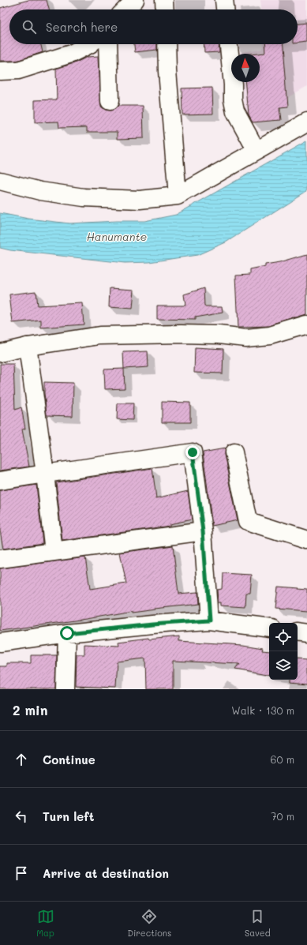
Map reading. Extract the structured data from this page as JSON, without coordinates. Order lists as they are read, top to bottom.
{
  "water": ["Hanumante"],
  "north": "top",
  "page": {
    "search": "Search here",
    "heading": ["2 min", "Walk · 130 m"],
    "list": [
      ["Continue", "60 m"],
      ["Turn left", "70 m"],
      "Arrive at destination"
    ],
    "nav": ["Map", "Directions", "Saved"]
  }
}
